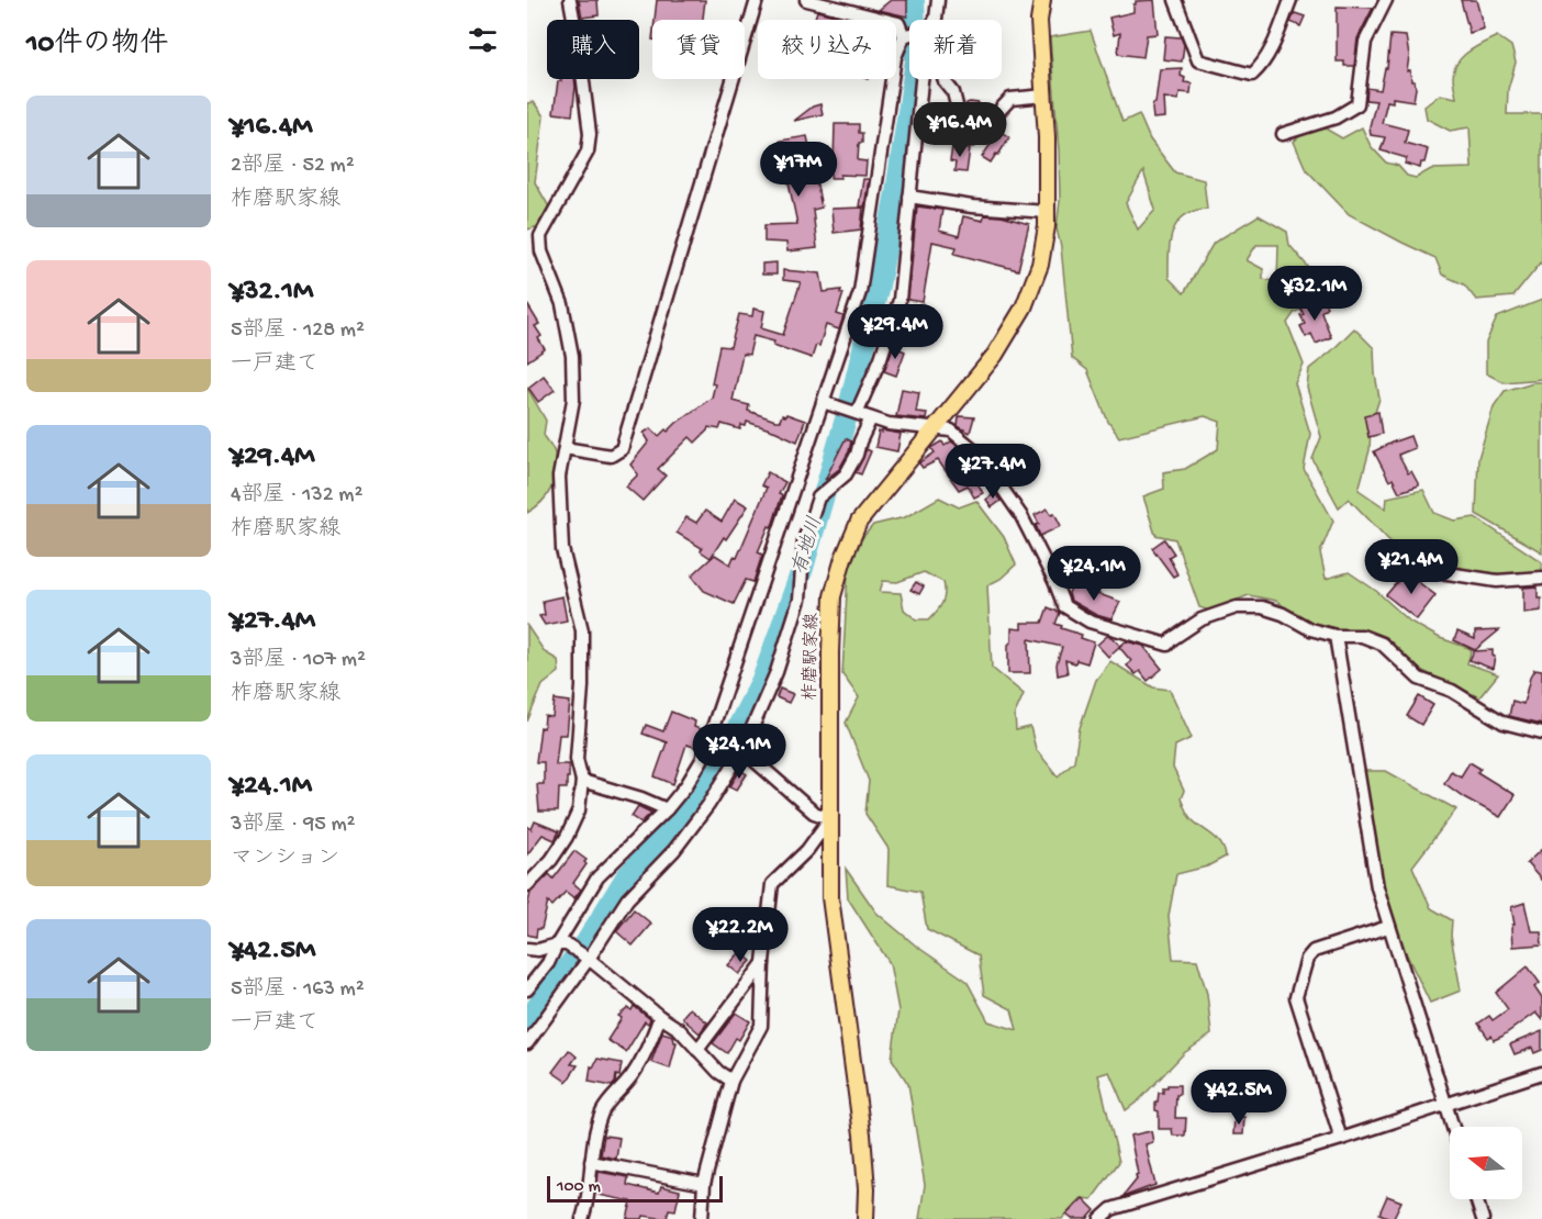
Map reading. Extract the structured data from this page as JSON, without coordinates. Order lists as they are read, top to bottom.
{
  "streets": {
    "main road": ["柞磨駅家線"]
  },
  "water": ["有地川"],
  "scale_bar": "100 m",
  "north": "left",
  "page": {
    "heading": "10件の物件",
    "chip": [
      "購入",
      "賃貸",
      "絞り込み",
      "新着"
    ],
    "list": [
      {
        "name": "¥16.4M",
        "note": "2部屋 · 52 m² · 柞磨駅家線"
      },
      {
        "name": "¥32.1M",
        "note": "5部屋 · 128 m² · 一戸建て"
      },
      {
        "name": "¥29.4M",
        "note": "4部屋 · 132 m² · 柞磨駅家線"
      },
      {
        "name": "¥27.4M",
        "note": "3部屋 · 107 m² · 柞磨駅家線"
      },
      {
        "name": "¥24.1M",
        "note": "3部屋 · 95 m² · マンション"
      },
      {
        "name": "¥42.5M",
        "note": "5部屋 · 163 m² · 一戸建て"
      }
    ],
    "price": [
      "¥16.4M",
      "¥17M",
      "¥32.1M",
      "¥29.4M",
      "¥27.4M",
      "¥21.4M",
      "¥24.1M",
      "¥24.1M",
      "¥22.2M",
      "¥42.5M"
    ],
    "scale": "100 m"
  }
}
